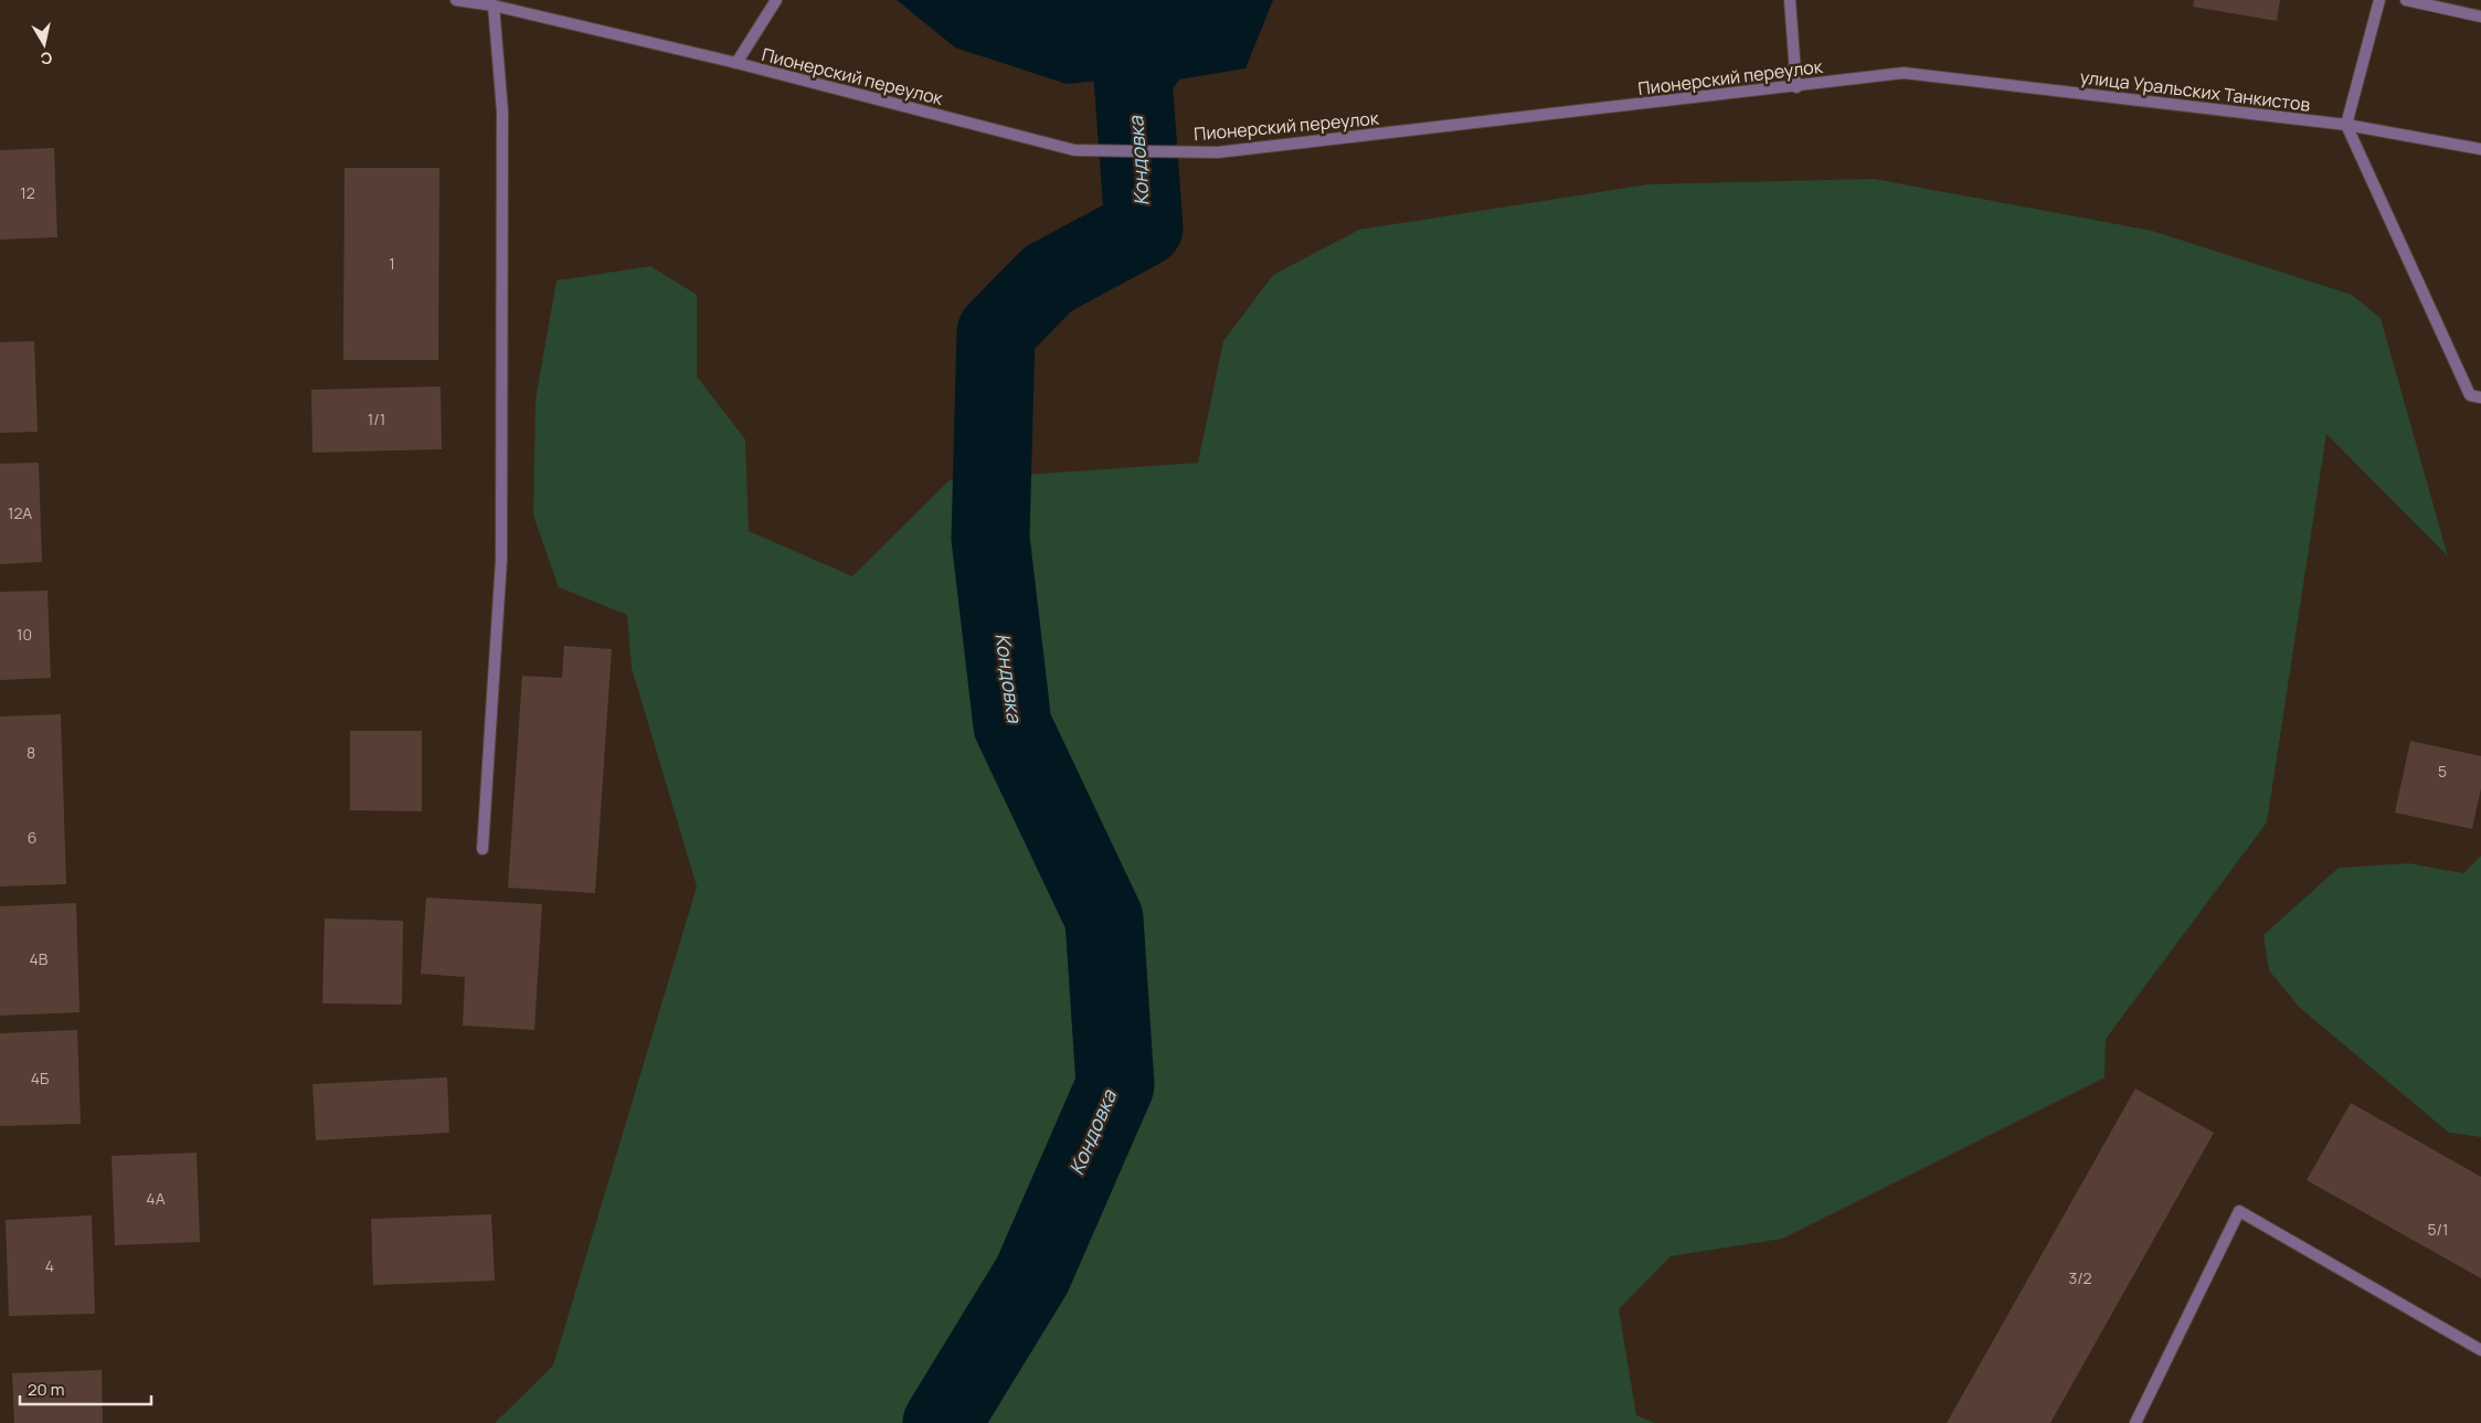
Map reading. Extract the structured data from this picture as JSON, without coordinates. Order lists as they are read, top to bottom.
{
  "streets": {
    "street": ["Пионерский переулок", "улица Уральских Танкистов"]
  },
  "crossings": [
    ["Пионерский переулок", "улица Уральских Танкистов"]
  ],
  "water": ["Кондовка"],
  "house_numbers": [
    "12",
    "1",
    "1/1",
    "12А",
    "10",
    "8",
    "5",
    "6",
    "4В",
    "4Б",
    "4А",
    "5/1",
    "4",
    "3/2"
  ],
  "scale_bar": "20 m",
  "north": "bottom"
}
